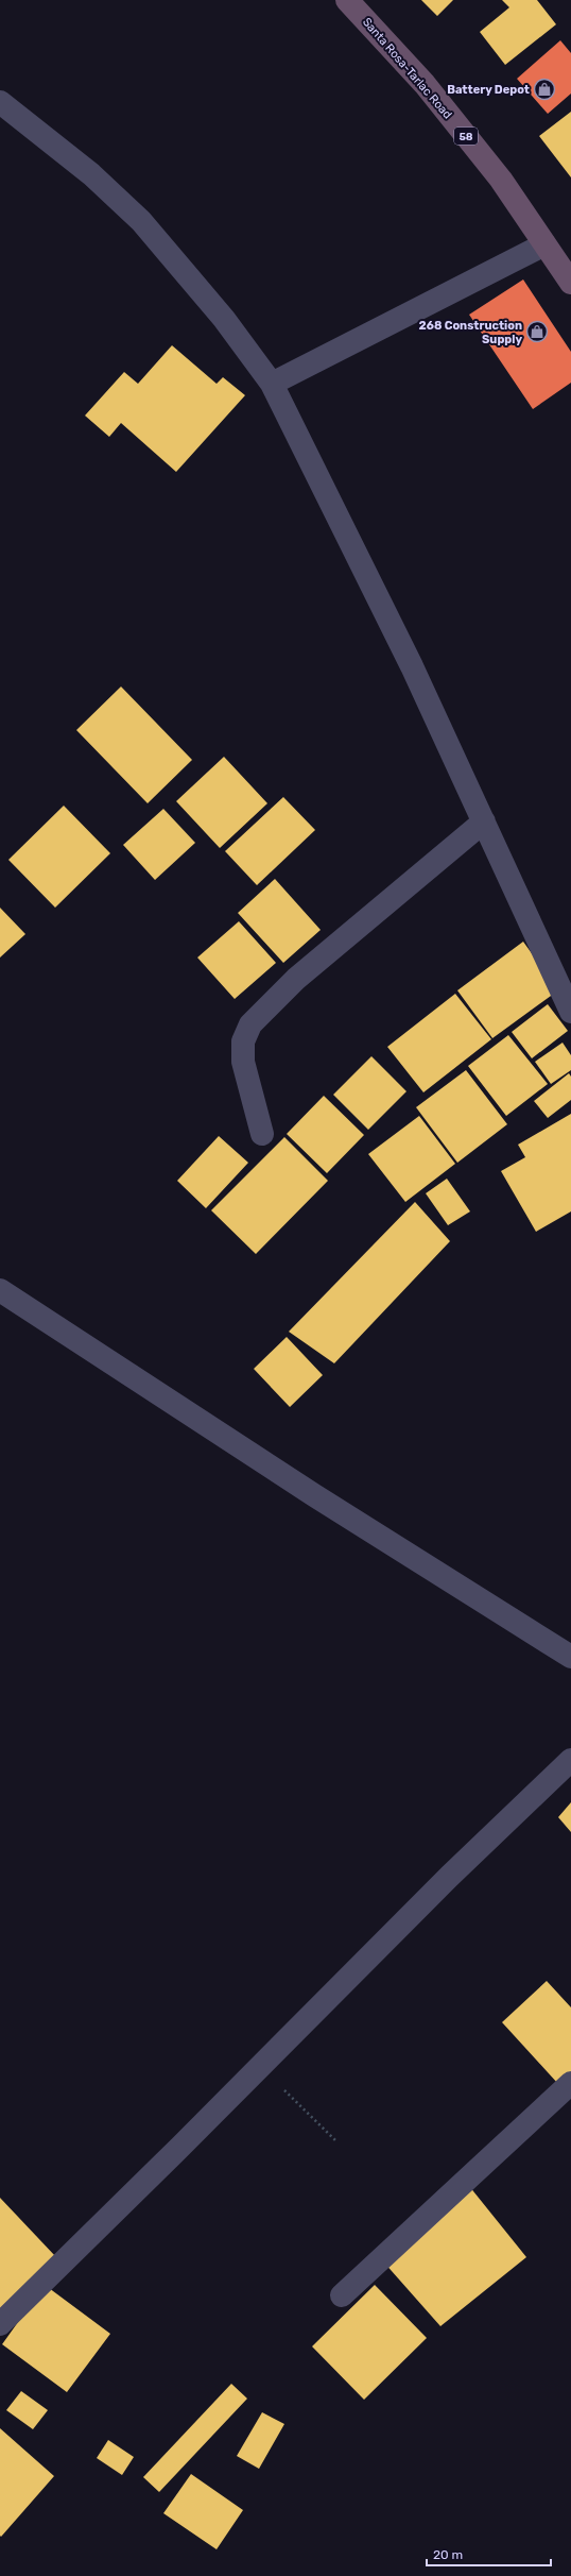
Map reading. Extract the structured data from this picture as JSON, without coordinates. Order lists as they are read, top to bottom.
{
  "streets": {
    "highway": ["Santa Rosa-Tarlac Road", "58"]
  },
  "places": {
    "shop": ["Battery Depot", "268 Construction Supply"]
  },
  "scale_bar": "20 m"
}
